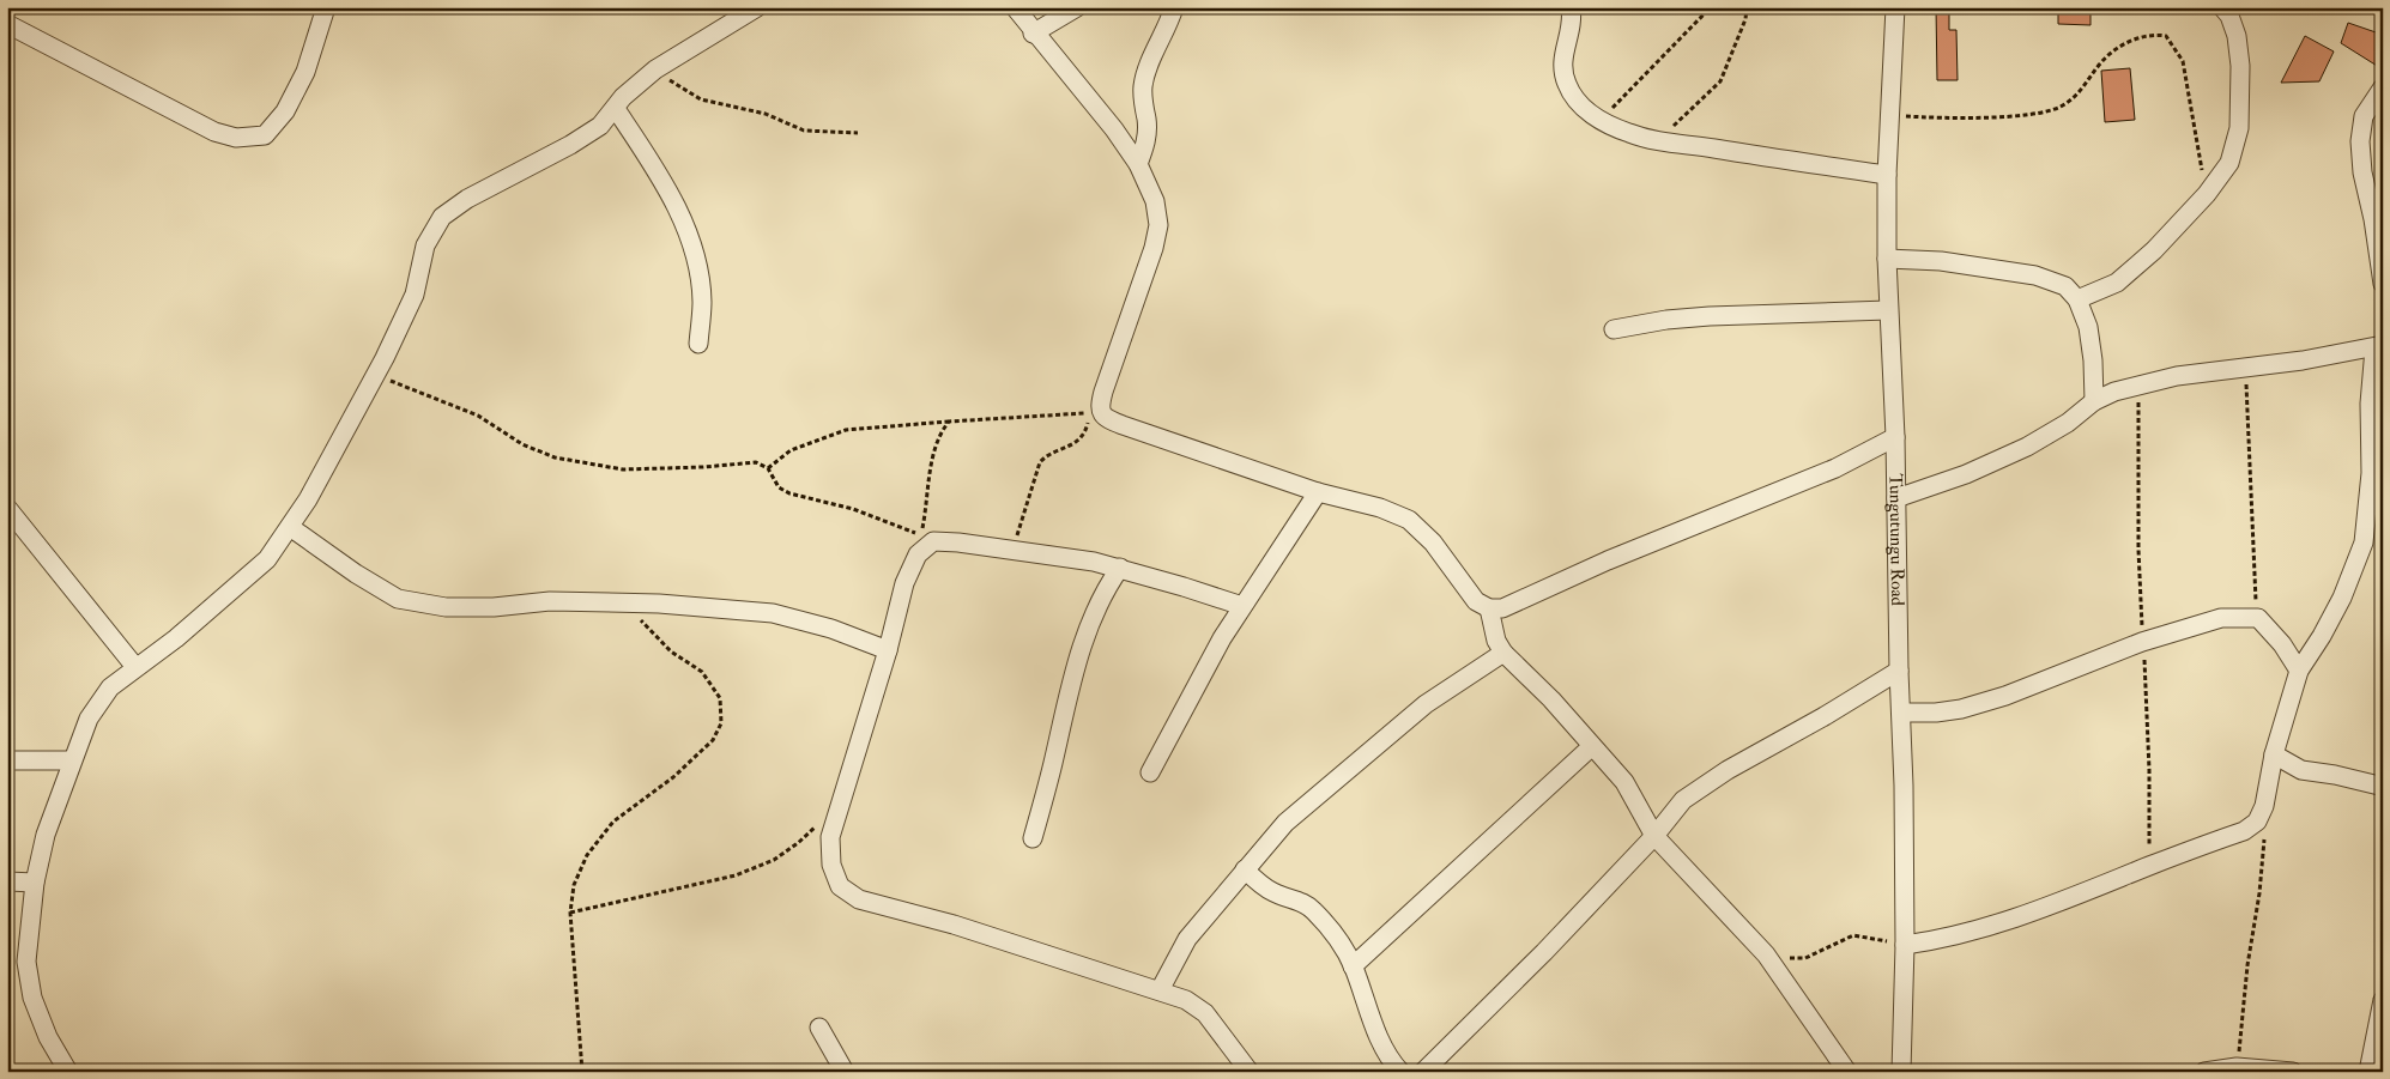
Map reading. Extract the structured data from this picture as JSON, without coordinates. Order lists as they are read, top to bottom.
{
  "streets": {
    "street": ["Tungutungu Road"]
  }
}
